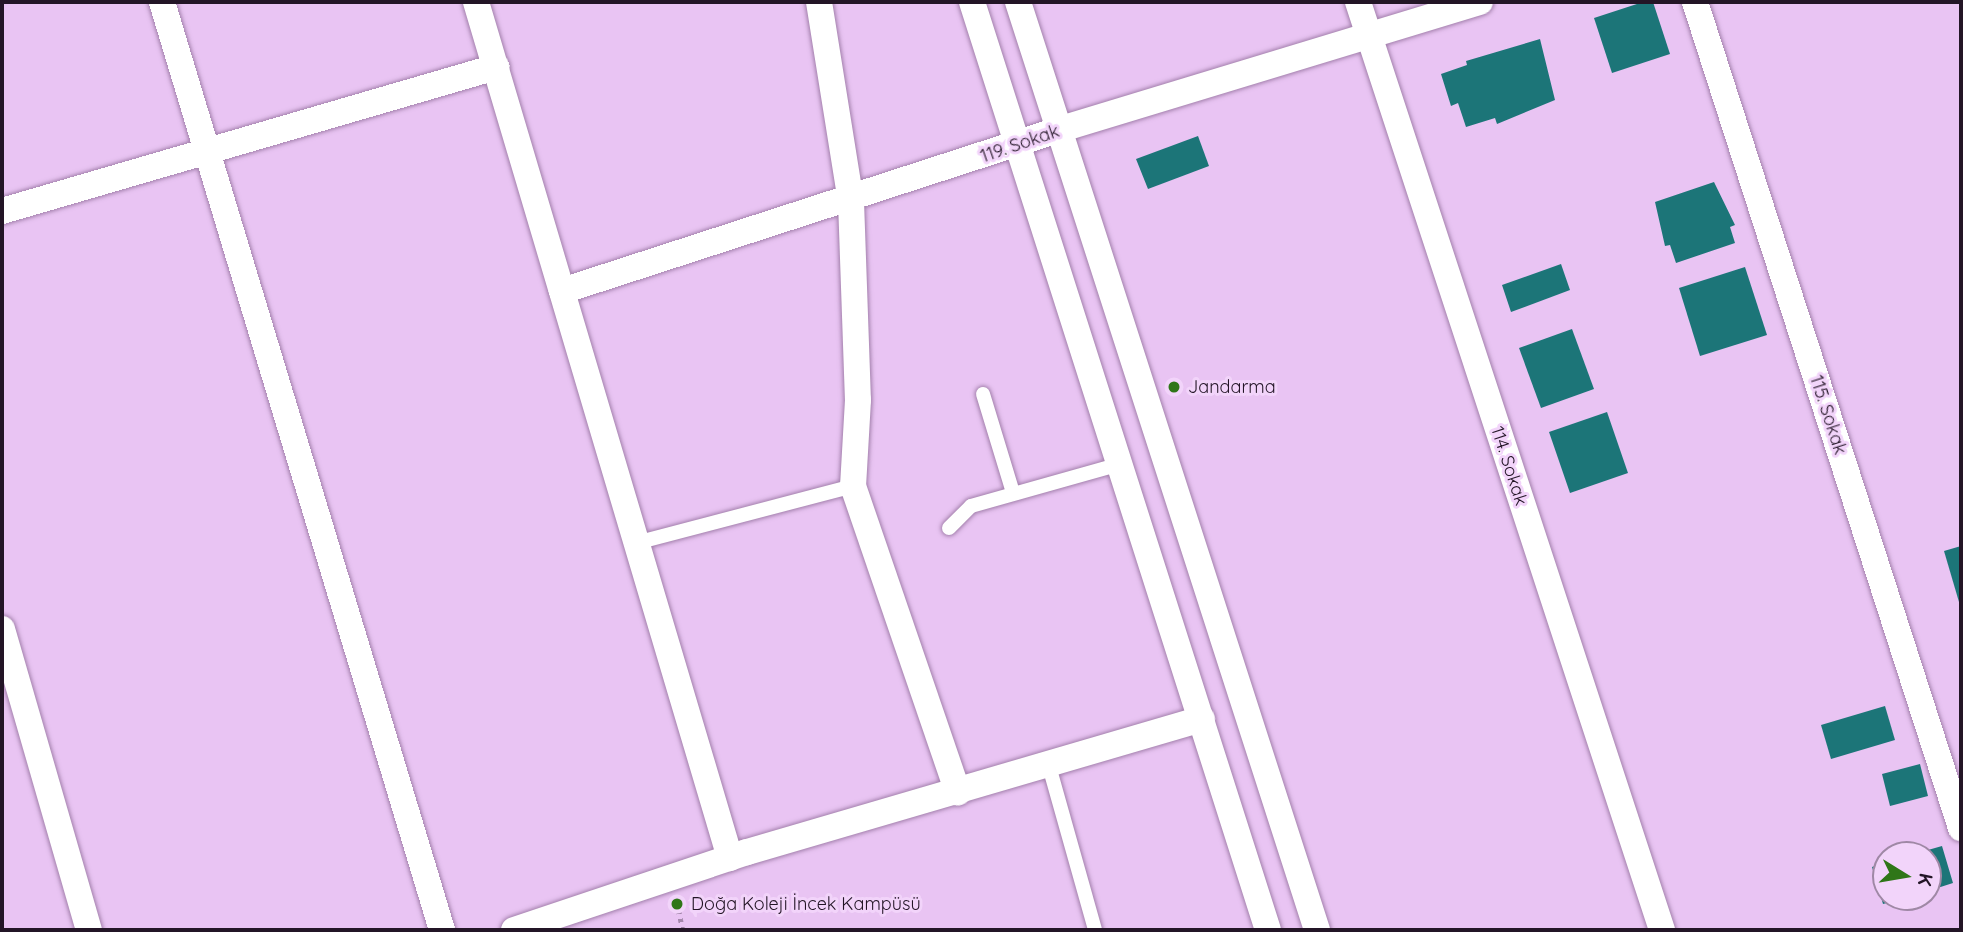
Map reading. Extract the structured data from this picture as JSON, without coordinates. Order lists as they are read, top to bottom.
{
  "streets": {
    "street": ["119. Sokak", "115. Sokak", "114. Sokak"]
  },
  "crossings": [
    ["119. Sokak", "114. Sokak"]
  ],
  "places": ["Jandarma", "Doğa Koleji İncek Kampüsü"],
  "north": "right"
}
